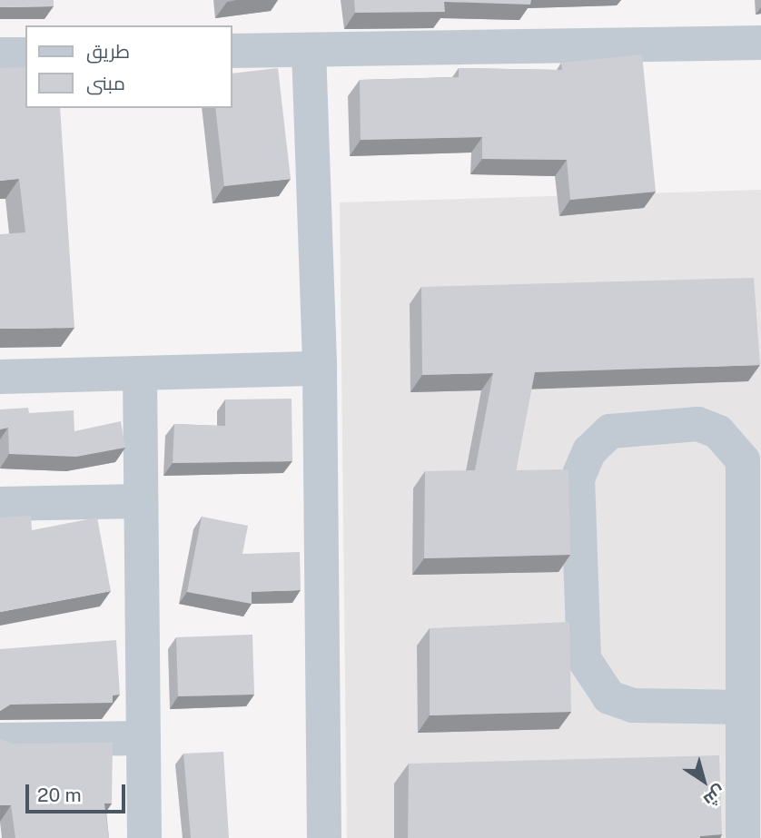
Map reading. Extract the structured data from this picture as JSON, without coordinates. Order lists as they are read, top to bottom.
{
  "legend": ["طريق", "مبنى"],
  "scale_bar": "20 m",
  "north": "bottom right"
}
